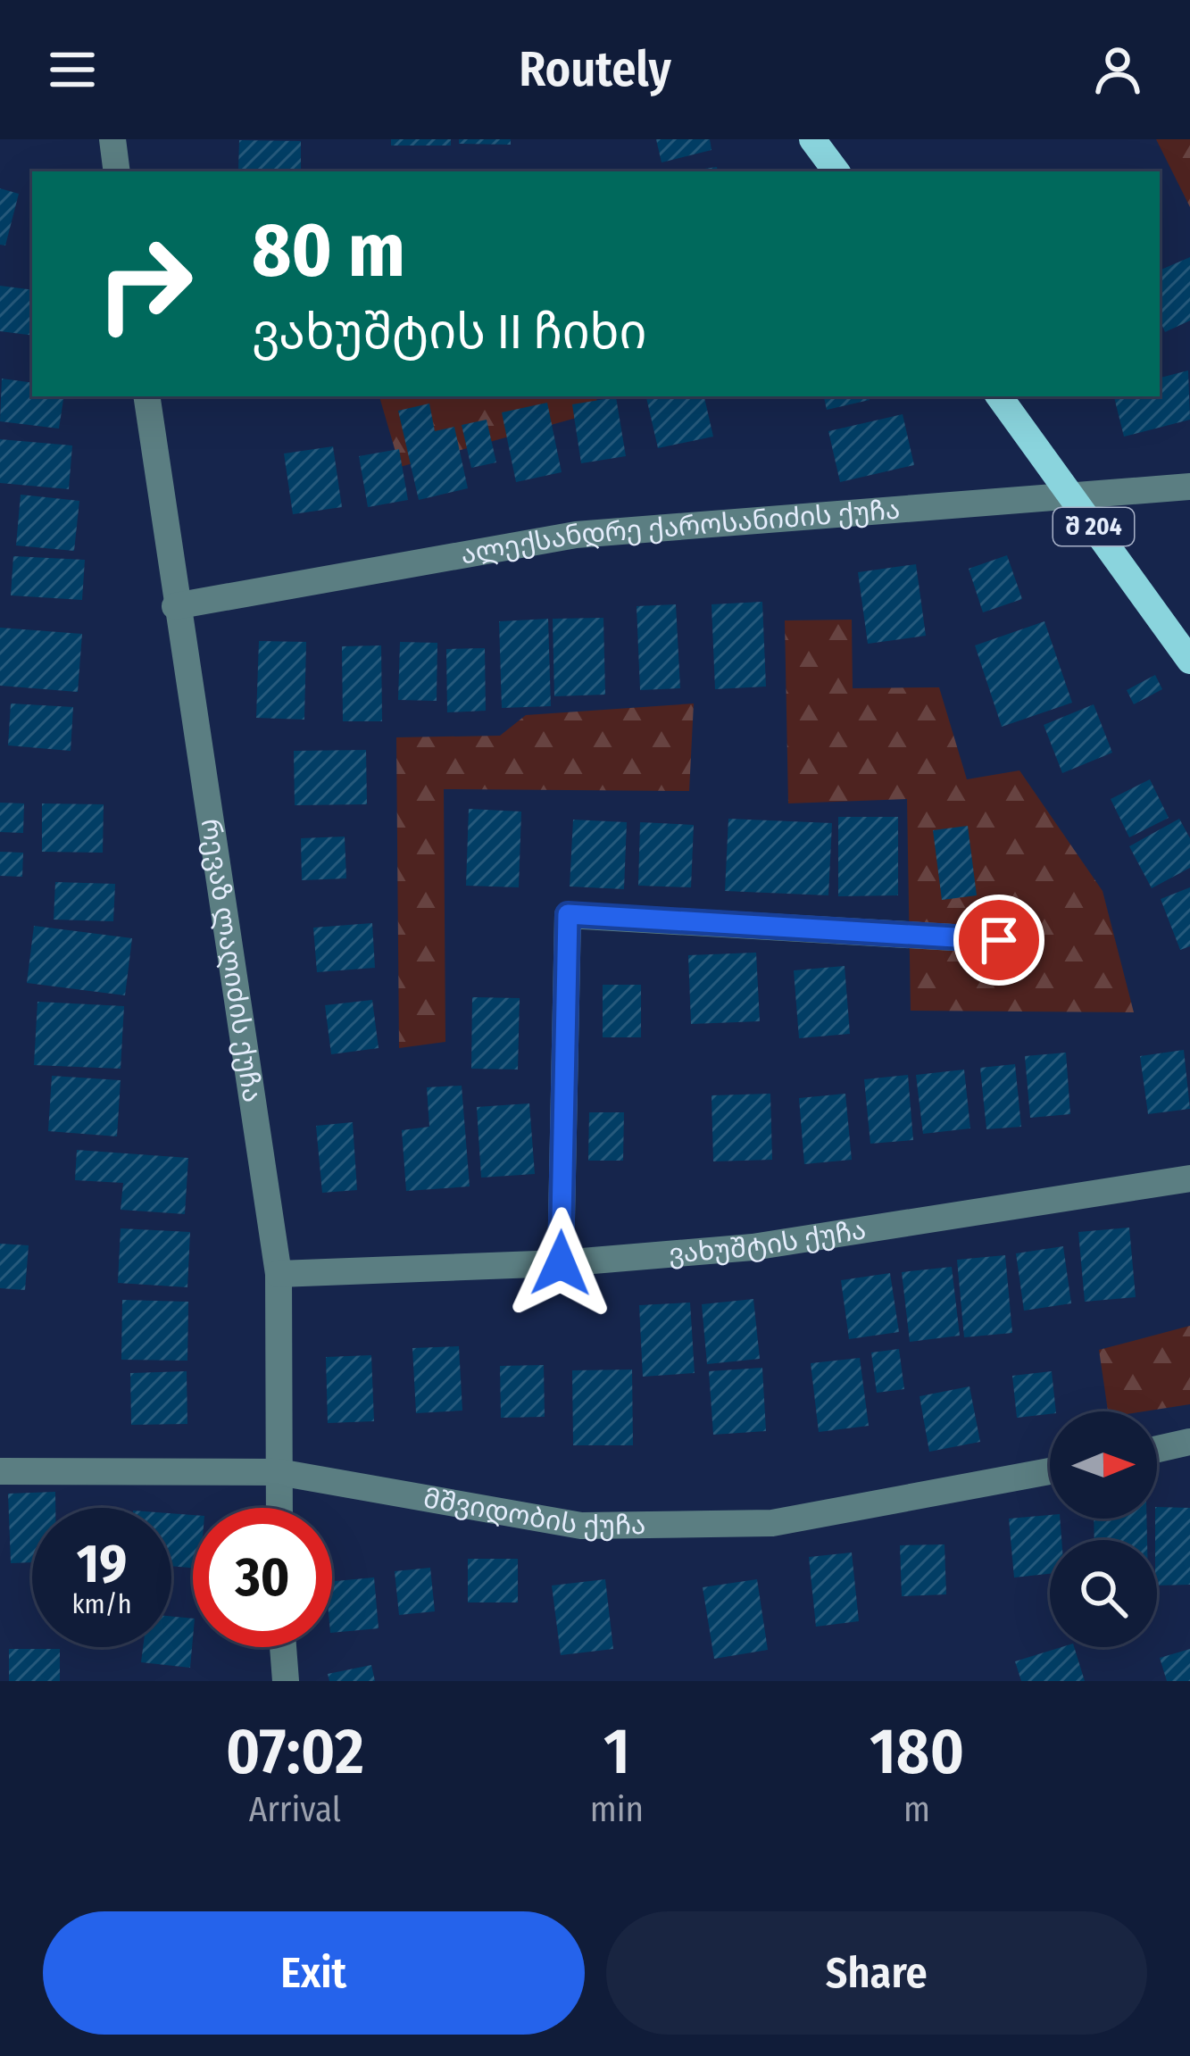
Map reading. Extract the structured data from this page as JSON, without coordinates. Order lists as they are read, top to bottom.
{
  "streets": {
    "main road": ["შ 204"],
    "street": [
      "ალექსანდრე ქაროსანიძის ქუჩა",
      "რევაზ ლაღიძის ქუჩა",
      "ვახუშტის ქუჩა",
      "მშვიდობის ქუჩა"
    ]
  },
  "crossings": [
    ["შ 204", "ალექსანდრე ქაროსანიძის ქუჩა"],
    ["ალექსანდრე ქაროსანიძის ქუჩა", "რევაზ ლაღიძის ქუჩა"],
    ["რევაზ ლაღიძის ქუჩა", "ვახუშტის ქუჩა"],
    ["რევაზ ლაღიძის ქუჩა", "მშვიდობის ქუჩა"]
  ],
  "north": "right",
  "page": {
    "header": "Routely",
    "turn": ["80 m", "ვახუშტის II ჩიხი"],
    "speed": "19 km/h",
    "limit": "30",
    "eta": [
      "07:02",
      "Arrival",
      "1",
      "min",
      "180",
      "m"
    ],
    "buttons": ["Exit", "Share"]
  }
}
